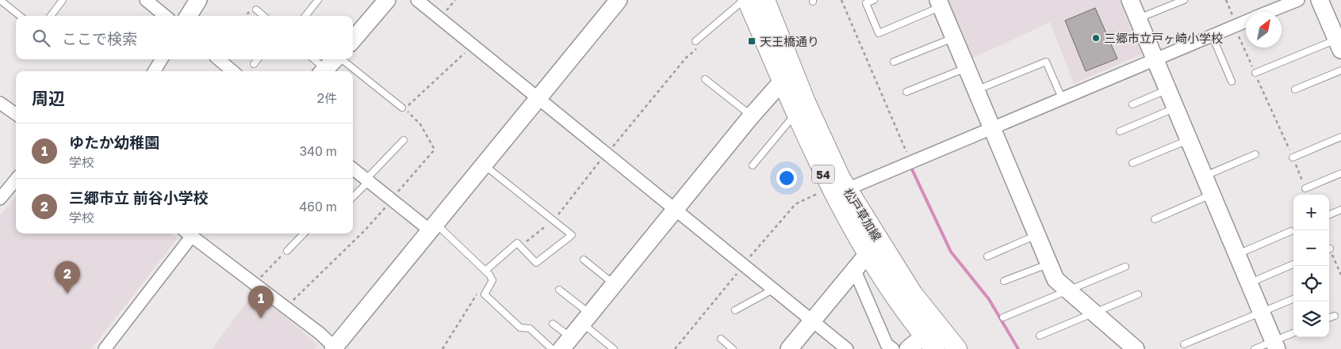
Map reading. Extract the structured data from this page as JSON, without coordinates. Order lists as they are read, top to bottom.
{
  "streets": {
    "main road": ["54", "松戸草加線"]
  },
  "places": {
    "other": ["三郷市立戸ヶ崎小学校"],
    "transit": ["天王橋通り"]
  },
  "north": "top right",
  "page": {
    "search": "ここで検索",
    "heading": ["周辺", "2件"],
    "list": [
      {
        "mark": "1",
        "name": "ゆたか幼稚園",
        "note": "学校",
        "value": "340 m"
      },
      {
        "mark": "2",
        "name": "三郷市立 前谷小学校",
        "note": "学校",
        "value": "460 m"
      }
    ],
    "map_buttons": ["+", "−"],
    "pins": ["2", "1"]
  }
}
